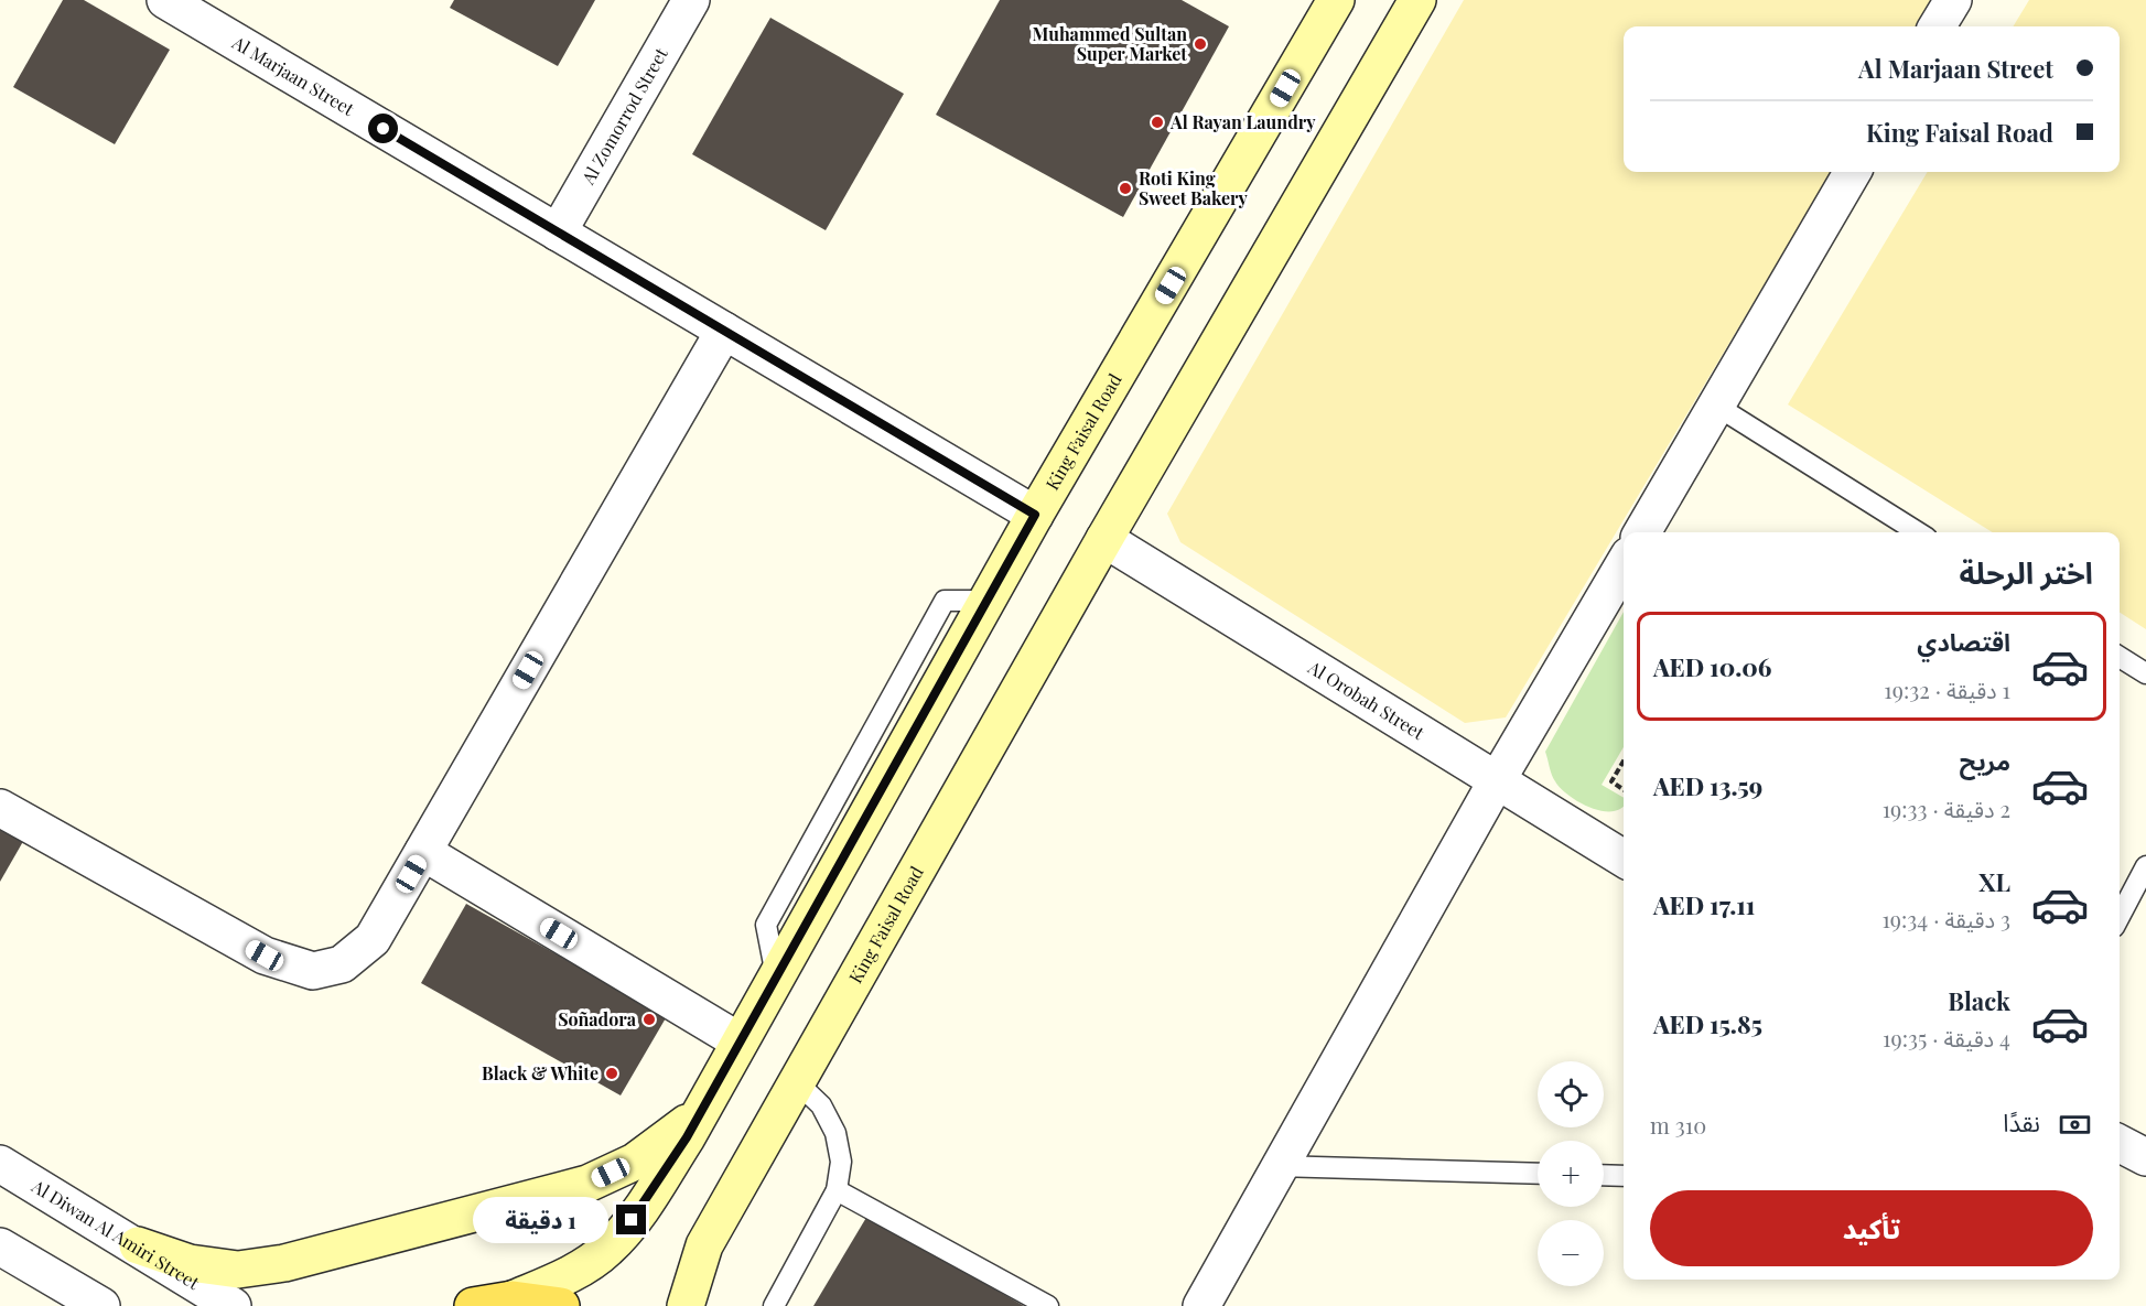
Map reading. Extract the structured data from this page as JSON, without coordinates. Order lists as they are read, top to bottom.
{
  "streets": {
    "main road": ["King Faisal Road"],
    "street": [
      "Al Marjaan Street",
      "Al Zomorrod Street",
      "Al Orobah Street",
      "Al Diwan Al Amiri Street"
    ]
  },
  "crossings": [
    ["Al Marjaan Street", "Al Zomorrod Street"],
    ["Al Marjaan Street", "King Faisal Road"],
    ["King Faisal Road", "Al Orobah Street"]
  ],
  "places": [
    "Muhammed Sultan Super Market",
    "Al Rayan Laundry",
    "Roti King Sweet Bakery",
    "Soñadora",
    "Black & White"
  ],
  "page": {
    "banner": ["Al Marjaan Street", "King Faisal Road"],
    "heading": "اختر الرحلة",
    "list": [
      {
        "name": "اقتصادي",
        "note": "1 دقيقة · 19:32",
        "value": "AED 10.06"
      },
      {
        "name": "مريح",
        "note": "2 دقيقة · 19:33",
        "value": "AED 13.59"
      },
      {
        "name": "XL",
        "note": "3 دقيقة · 19:34",
        "value": "AED 17.11"
      },
      {
        "name": "Black",
        "note": "4 دقيقة · 19:35",
        "value": "AED 15.85"
      }
    ],
    "map_buttons": ["+", "−"],
    "pay": ["نقدًا", "310 m"],
    "buttons": "تأكيد",
    "bubble": "1 دقيقة"
  }
}
